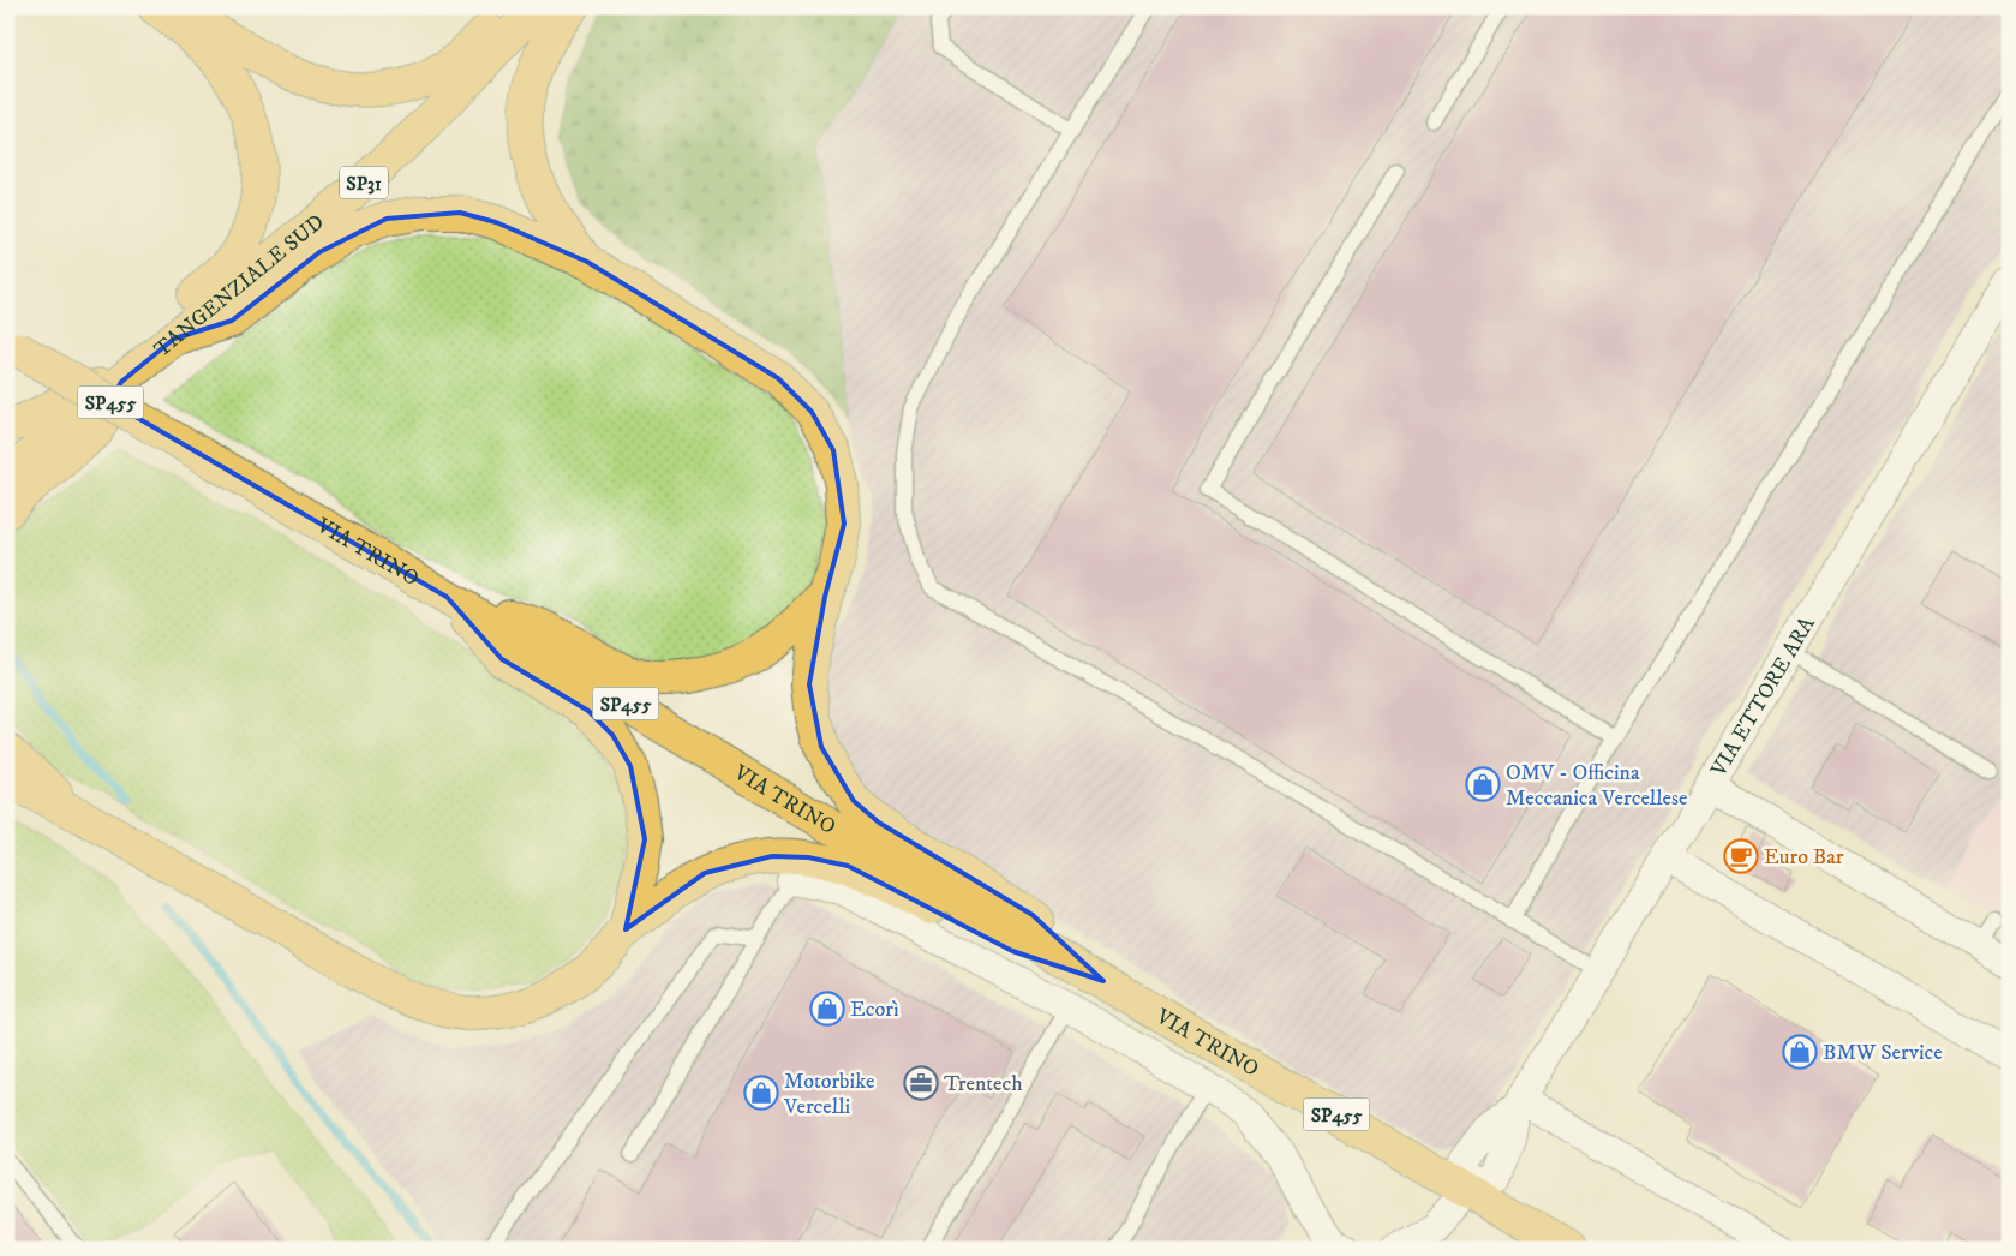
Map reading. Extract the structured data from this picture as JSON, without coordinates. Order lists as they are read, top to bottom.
{
  "streets": {
    "main road": [
      "SP31",
      "TANGENZIALE SUD",
      "SP455",
      "VIA TRINO"
    ],
    "street": ["VIA ETTORE ARA"]
  },
  "crossings": [
    ["VIA TRINO", "VIA ETTORE ARA"]
  ],
  "places": {
    "shop": [
      "OMV - Officina Meccanica Vercellese",
      "Ecorì",
      "BMW Service",
      "Motorbike Vercelli"
    ],
    "cafe": ["Euro Bar"],
    "office": ["Trentech"]
  }
}
